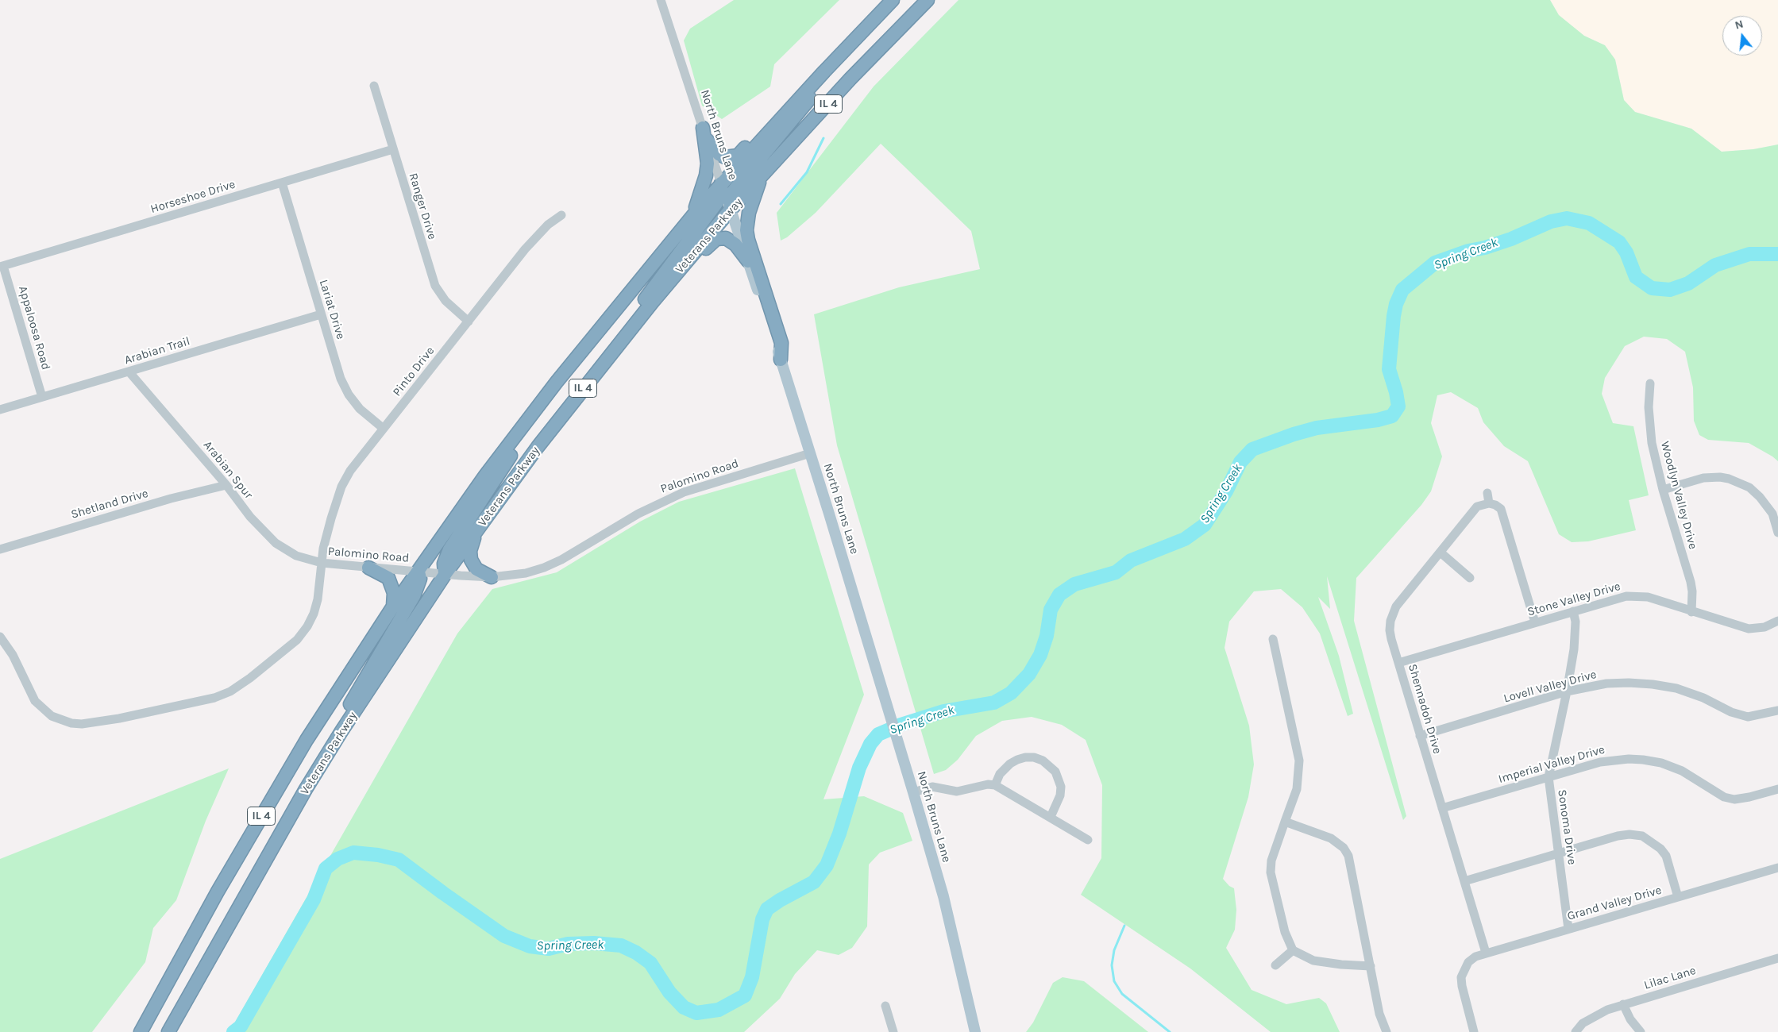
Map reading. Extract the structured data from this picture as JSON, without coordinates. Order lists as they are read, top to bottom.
{
  "streets": {
    "highway": ["IL 4", "Veterans Parkway"],
    "main road": ["North Bruns Lane"],
    "street": [
      "Horseshoe Drive",
      "Ranger Drive",
      "Lariat Drive",
      "Appaloosa Road",
      "Arabian Trail",
      "Pinto Drive",
      "Arabian Spur",
      "Palomino Road",
      "Woodlyn Valley Drive",
      "Shetland Drive",
      "Stone Valley Drive",
      "Lovell Valley Drive",
      "Shennadoh Drive",
      "Imperial Valley Drive",
      "Sonoma Drive",
      "Grand Valley Drive",
      "Lilac Lane"
    ]
  },
  "crossings": [
    ["North Bruns Lane", "Veterans Parkway"],
    ["North Bruns Lane", "Palomino Road"],
    ["Horseshoe Drive", "Ranger Drive"],
    ["Horseshoe Drive", "Lariat Drive"],
    ["Horseshoe Drive", "Appaloosa Road"],
    ["Ranger Drive", "Pinto Drive"],
    ["Veterans Parkway", "Palomino Road"],
    ["Lariat Drive", "Arabian Trail"],
    ["Lariat Drive", "Pinto Drive"],
    ["Appaloosa Road", "Arabian Trail"],
    ["Arabian Trail", "Arabian Spur"],
    ["Pinto Drive", "Arabian Spur"],
    ["Pinto Drive", "Palomino Road"],
    ["Arabian Spur", "Palomino Road"],
    ["Arabian Spur", "Shetland Drive"],
    ["Woodlyn Valley Drive", "Stone Valley Drive"],
    ["Stone Valley Drive", "Shennadoh Drive"],
    ["Stone Valley Drive", "Sonoma Drive"],
    ["Lovell Valley Drive", "Shennadoh Drive"],
    ["Lovell Valley Drive", "Sonoma Drive"],
    ["Shennadoh Drive", "Imperial Valley Drive"],
    ["Shennadoh Drive", "Grand Valley Drive"],
    ["Imperial Valley Drive", "Sonoma Drive"],
    ["Sonoma Drive", "Grand Valley Drive"]
  ],
  "water": ["Spring Creek"],
  "north": "top"
}
